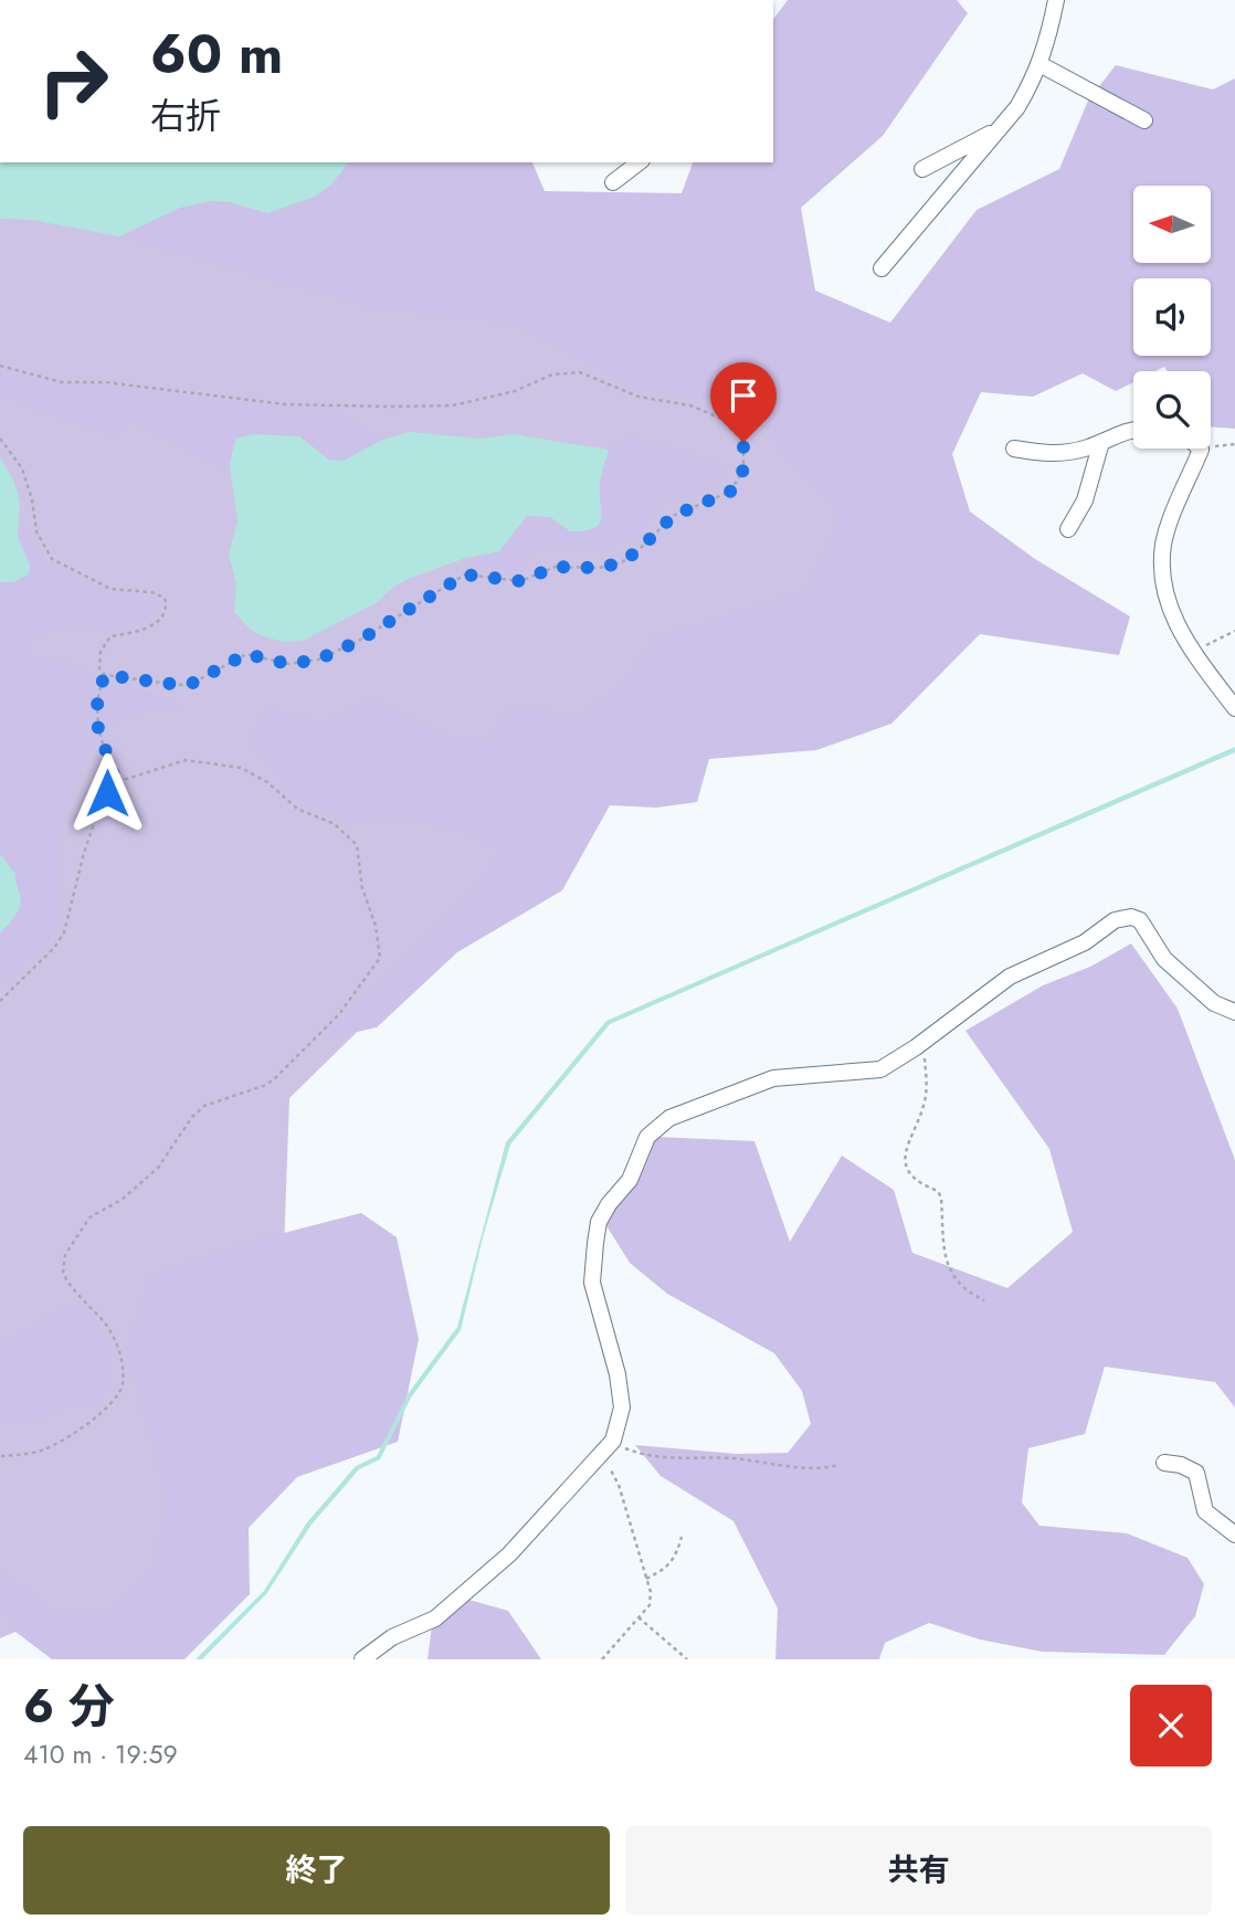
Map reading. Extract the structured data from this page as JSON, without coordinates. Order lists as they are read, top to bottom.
{
  "north": "left",
  "page": {
    "turn": ["60 m", "右折"],
    "heading": ["6 分", "410 m · 19:59"],
    "buttons": ["終了", "共有"]
  }
}
